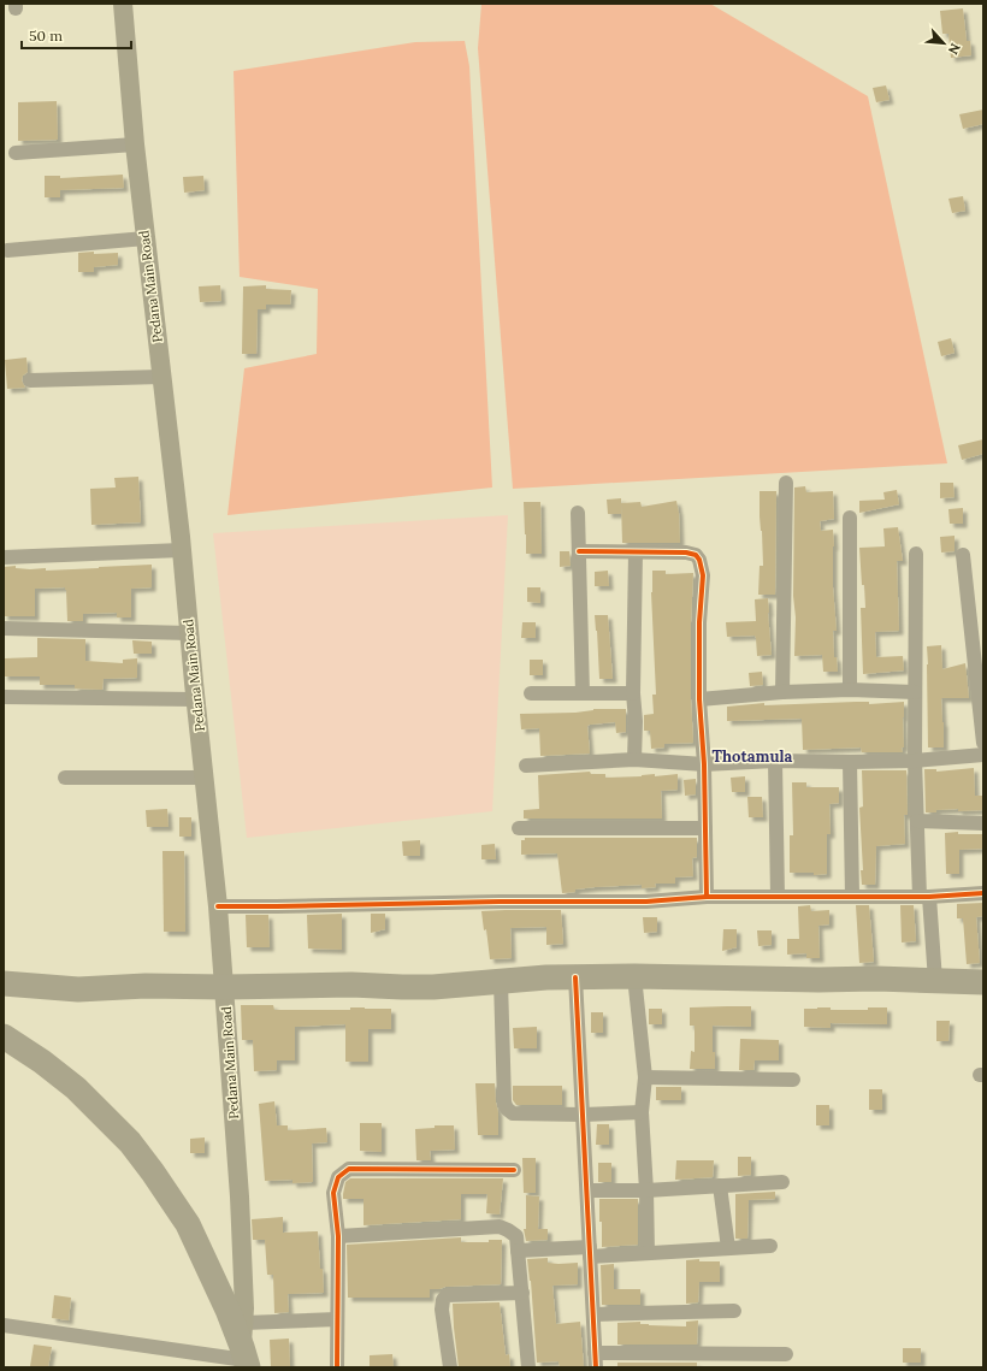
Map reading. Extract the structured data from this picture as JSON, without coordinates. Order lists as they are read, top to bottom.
{
  "streets": {
    "main road": ["Pedana Main Road"]
  },
  "districts": ["Thotamula"],
  "scale_bar": "50 m",
  "north": "bottom right"
}
